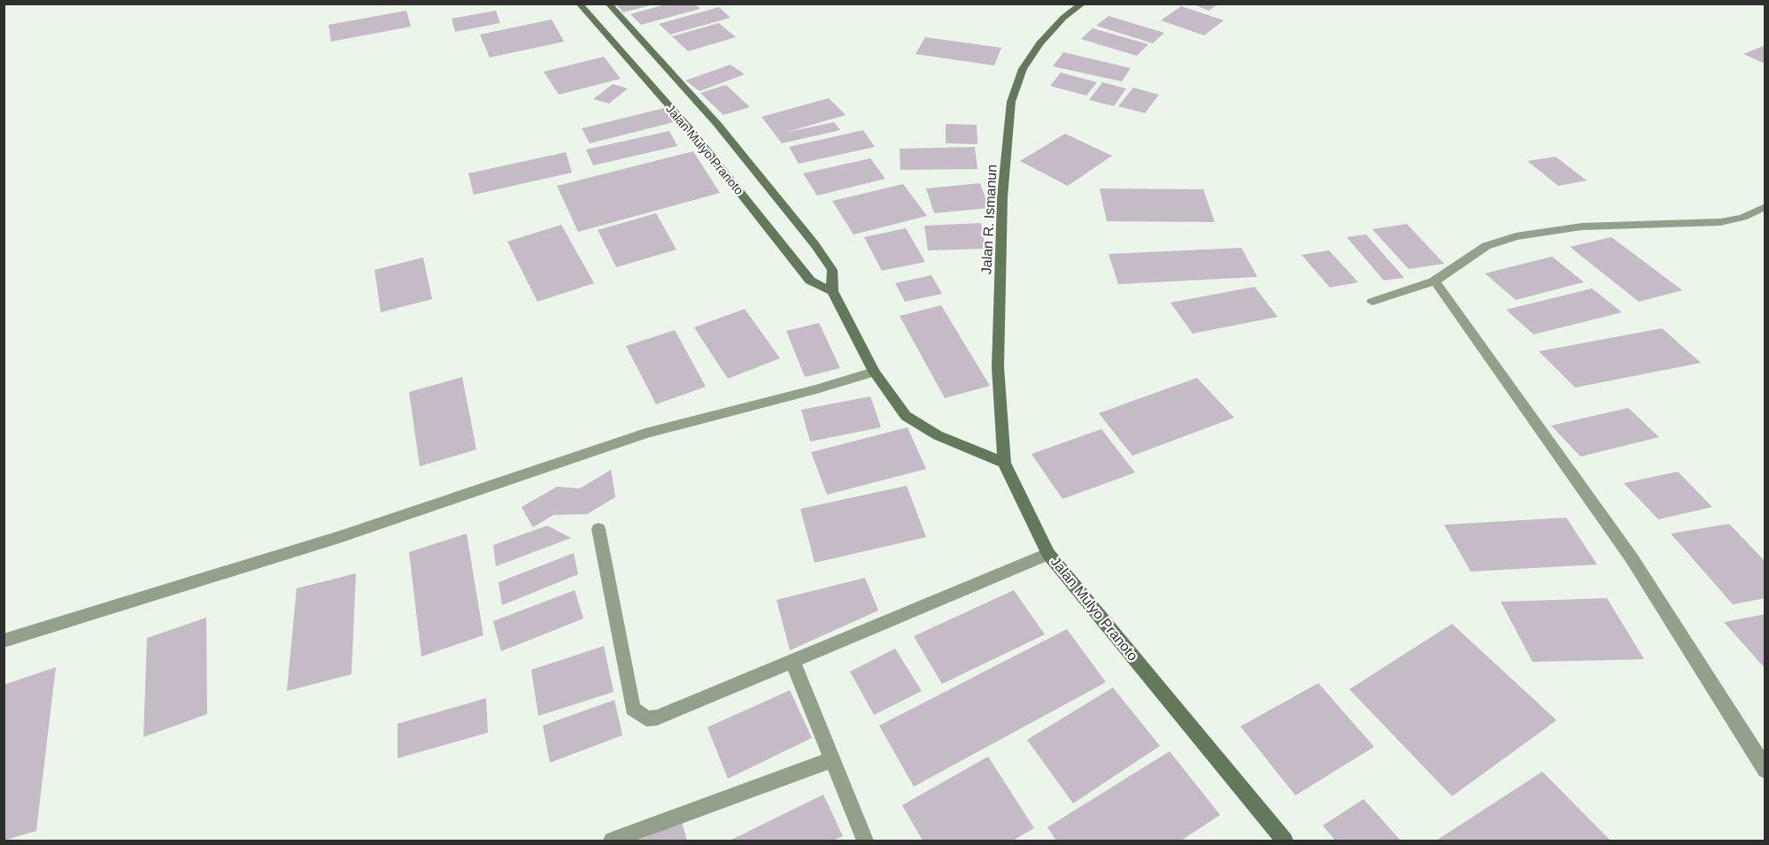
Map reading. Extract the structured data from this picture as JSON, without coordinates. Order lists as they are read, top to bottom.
{
  "streets": {
    "street": ["Jalan Mulyo Pranoto", "Jalan R. Ismanun"]
  },
  "crossings": [
    ["Jalan Mulyo Pranoto", "Jalan R. Ismanun"]
  ]
}
